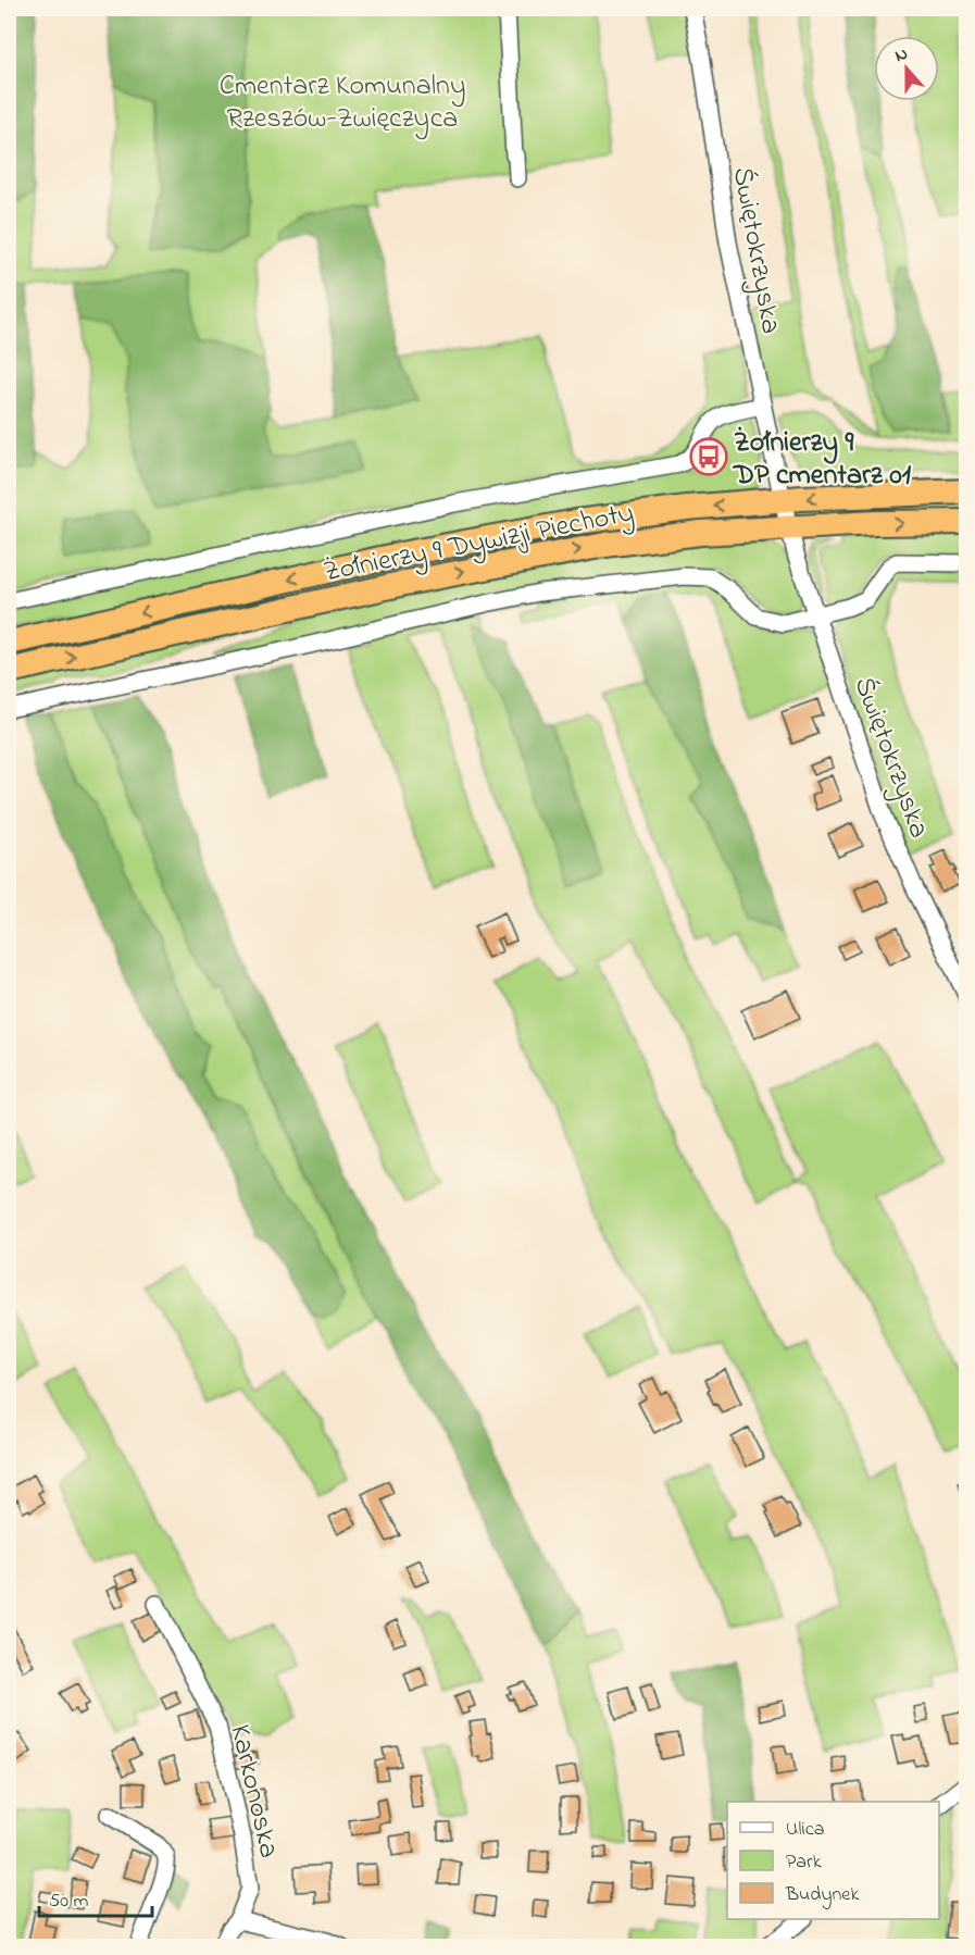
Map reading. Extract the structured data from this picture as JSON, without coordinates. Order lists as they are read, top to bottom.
{
  "streets": {
    "highway": ["Żołnierzy 9 Dywizji Piechoty"],
    "street": ["Świętokrzyska", "Karkonoska"]
  },
  "crossings": [
    ["Świętokrzyska", "Żołnierzy 9 Dywizji Piechoty"]
  ],
  "parks": ["Cmentarz Komunalny Rzeszów-Zwięczyca"],
  "places": {
    "bus stop": ["Żołnierzy 9 DP cmentarz 01"]
  },
  "legend": ["Ulica", "Park", "Budynek"],
  "scale_bar": "50 m",
  "north": "top"
}
